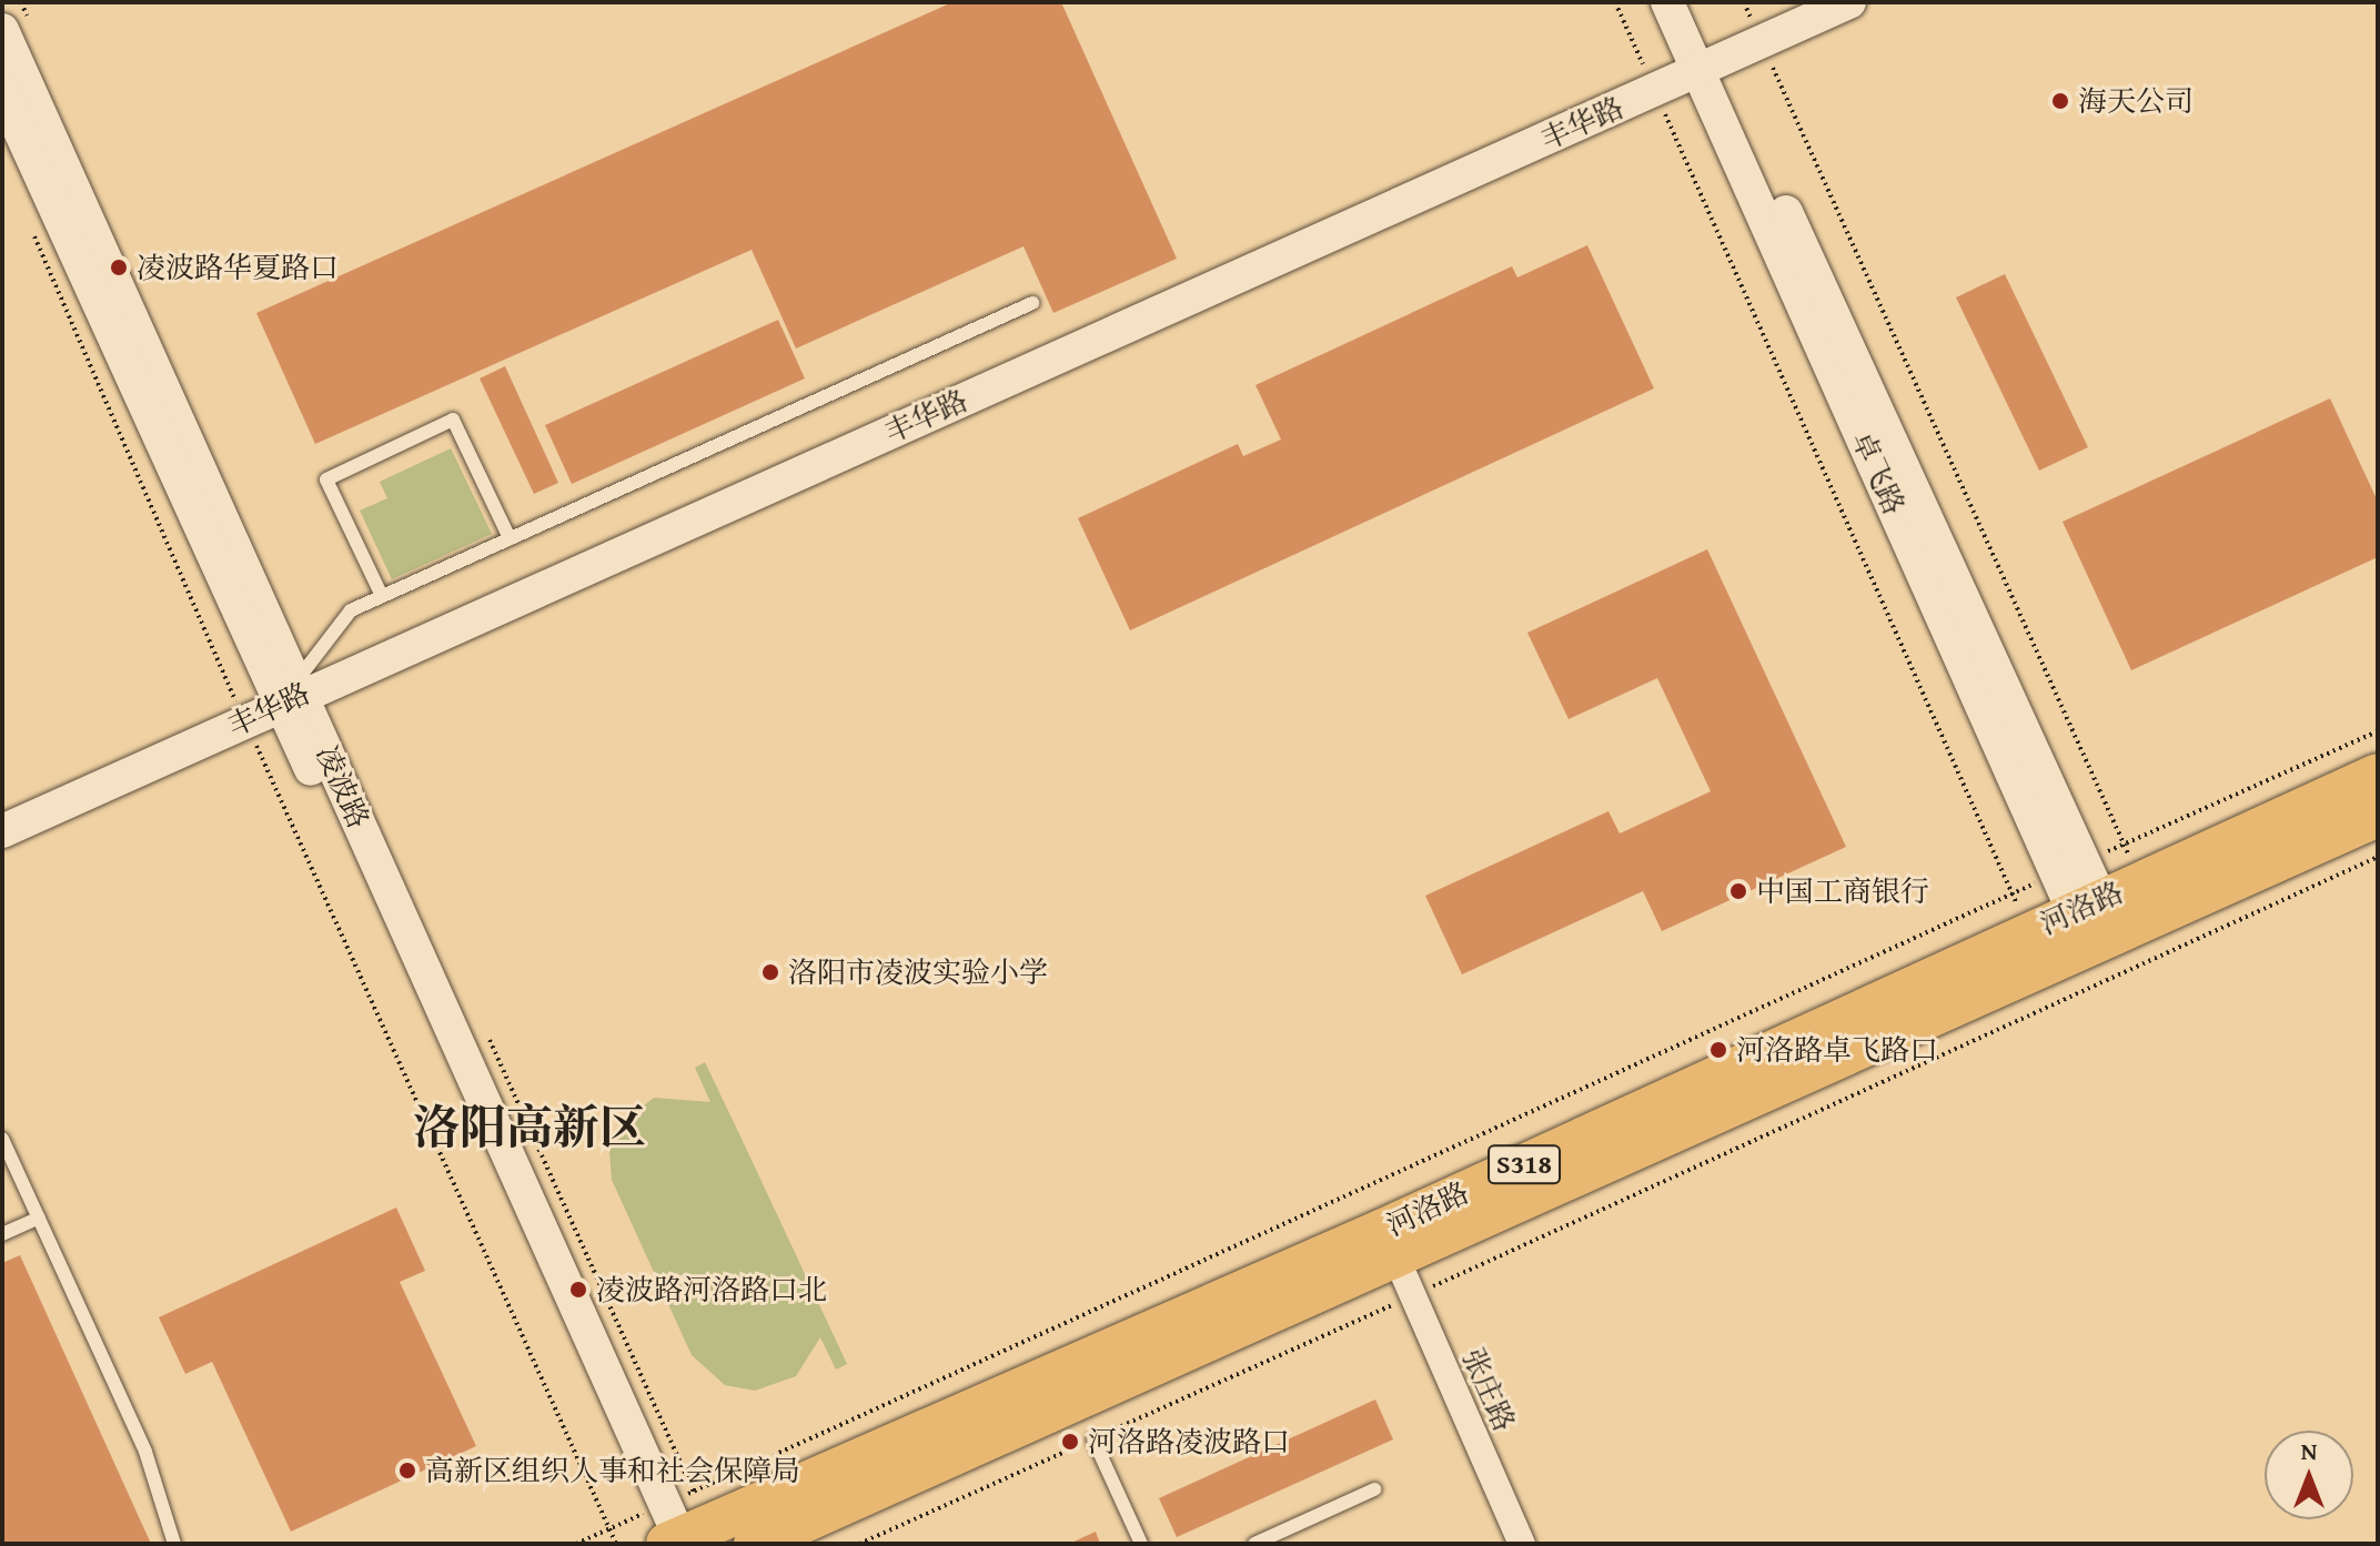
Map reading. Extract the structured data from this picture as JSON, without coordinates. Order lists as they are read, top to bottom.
{
  "streets": {
    "main road": ["河洛路", "S318"],
    "street": [
      "丰华路",
      "卓飞路",
      "凌波路",
      "张庄路"
    ]
  },
  "crossings": [
    ["丰华路", "卓飞路"],
    ["丰华路", "凌波路"],
    ["卓飞路", "河洛路"],
    ["凌波路", "河洛路"],
    ["河洛路", "张庄路"]
  ],
  "districts": ["洛阳高新区"],
  "places": [
    "海天公司",
    "凌波路华夏路口",
    "中国工商银行",
    "洛阳市凌波实验小学",
    "河洛路卓飞路口",
    "凌波路河洛路口北",
    "河洛路凌波路口",
    "高新区组织人事和社会保障局"
  ],
  "north": "top"
}
